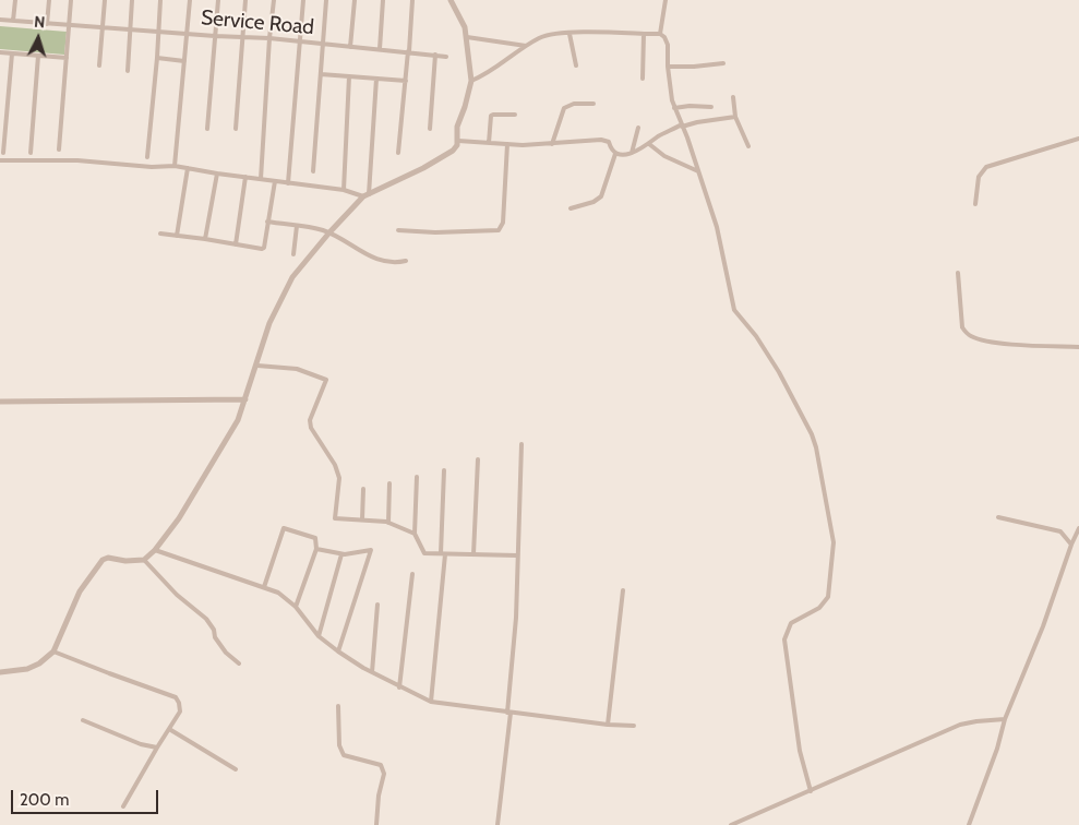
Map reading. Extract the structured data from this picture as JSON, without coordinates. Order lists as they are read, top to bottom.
{
  "streets": {
    "street": ["Service Road"]
  },
  "scale_bar": "200 m",
  "north": "top"
}
